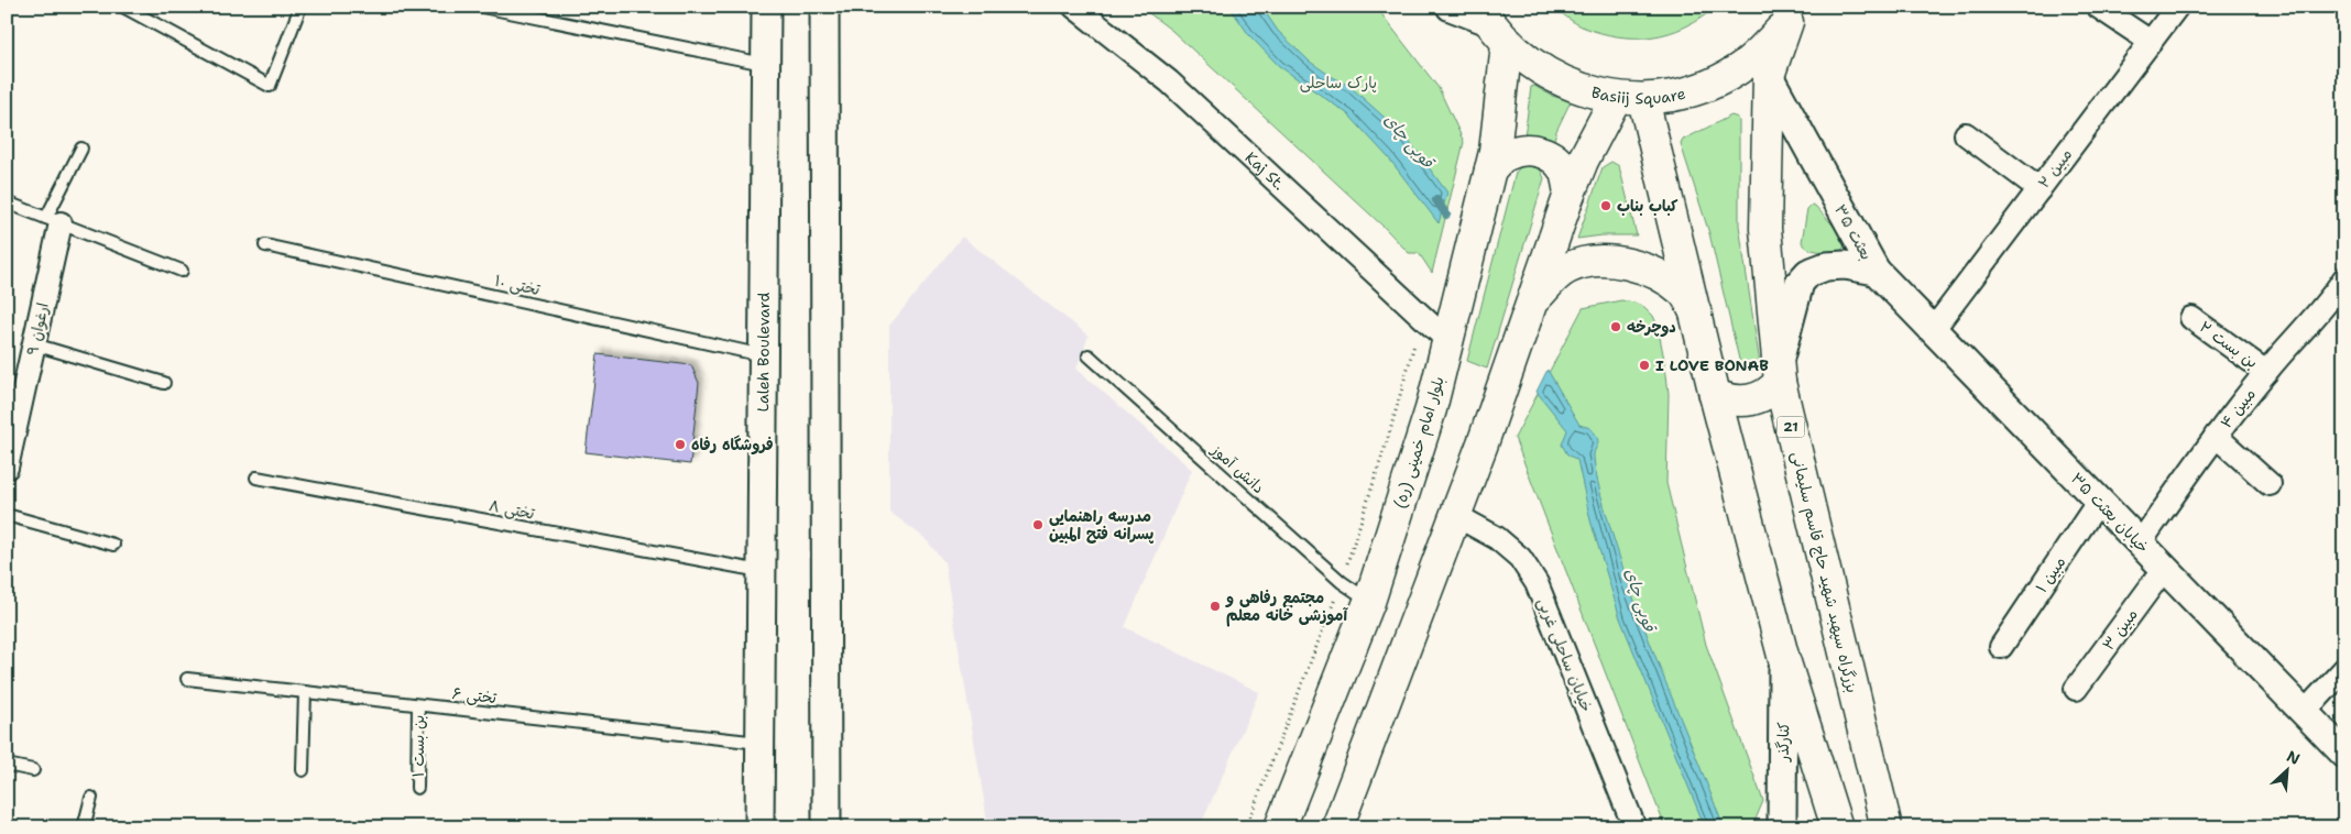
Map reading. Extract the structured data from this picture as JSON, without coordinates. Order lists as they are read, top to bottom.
{
  "streets": {
    "main road": [
      "Basiij Square",
      "21",
      "بلوار امام خمینی (ره)",
      "بزرگراه سپهبد شهید حاج قاسم سلیمانی"
    ],
    "street": [
      "مبین ۲",
      "Kaj St.",
      "بعثت ۳۵",
      "ارغوان ۹",
      "بن بست ۲",
      "Laleh Boulevard",
      "مبین ۴",
      "خیابان بعثت ۳۵",
      "مبین ۱",
      "مبین ۳",
      "خیابان ساحلی غربی",
      "کنارگذر"
    ],
    "lane": [
      "تختی ۱۰",
      "دانش آموز",
      "تختی ۸",
      "تختی ۶",
      "بن بست ۱"
    ]
  },
  "crossings": [
    ["Basiij Square", "بلوار امام خمینی (ره)"],
    ["Basiij Square", "بزرگراه سپهبد شهید حاج قاسم سلیمانی"],
    ["مبین ۲", "خیابان بعثت ۳۵"],
    ["Kaj St.", "بلوار امام خمینی (ره)"],
    ["بعثت ۳۵", "خیابان بعثت ۳۵"],
    ["بعثت ۳۵", "بزرگراه سپهبد شهید حاج قاسم سلیمانی"],
    ["تختی ۱۰", "Laleh Boulevard"],
    ["بن بست ۲", "مبین ۴"],
    ["Laleh Boulevard", "تختی ۸"],
    ["Laleh Boulevard", "تختی ۶"],
    ["مبین ۴", "خیابان بعثت ۳۵"],
    ["بلوار امام خمینی (ره)", "دانش آموز"],
    ["خیابان بعثت ۳۵", "مبین ۱"],
    ["خیابان بعثت ۳۵", "مبین ۳"],
    ["تختی ۶", "بن بست ۱"]
  ],
  "water": ["قوبی چای"],
  "parks": ["پارک ساحلی"],
  "places": [
    "کباب بناب",
    "دوچرخه",
    "I LOVE BONAB",
    "فروشگاه رفاه",
    "مدرسه راهنمایی پسرانه فتح المبین",
    "مجتمع رفاهی و آموزشی خانه معلم"
  ],
  "north": "top right"
}
